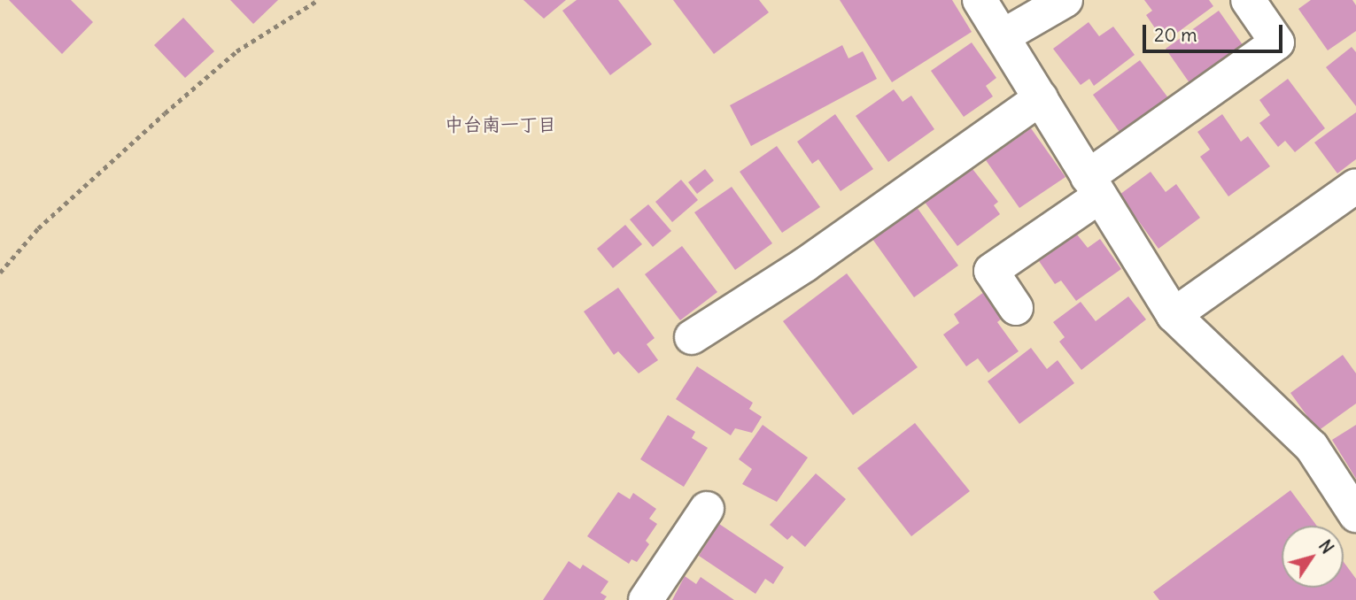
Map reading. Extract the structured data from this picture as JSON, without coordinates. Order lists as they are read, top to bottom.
{
  "districts": ["中台南一丁目"],
  "scale_bar": "20 m",
  "north": "top right"
}
